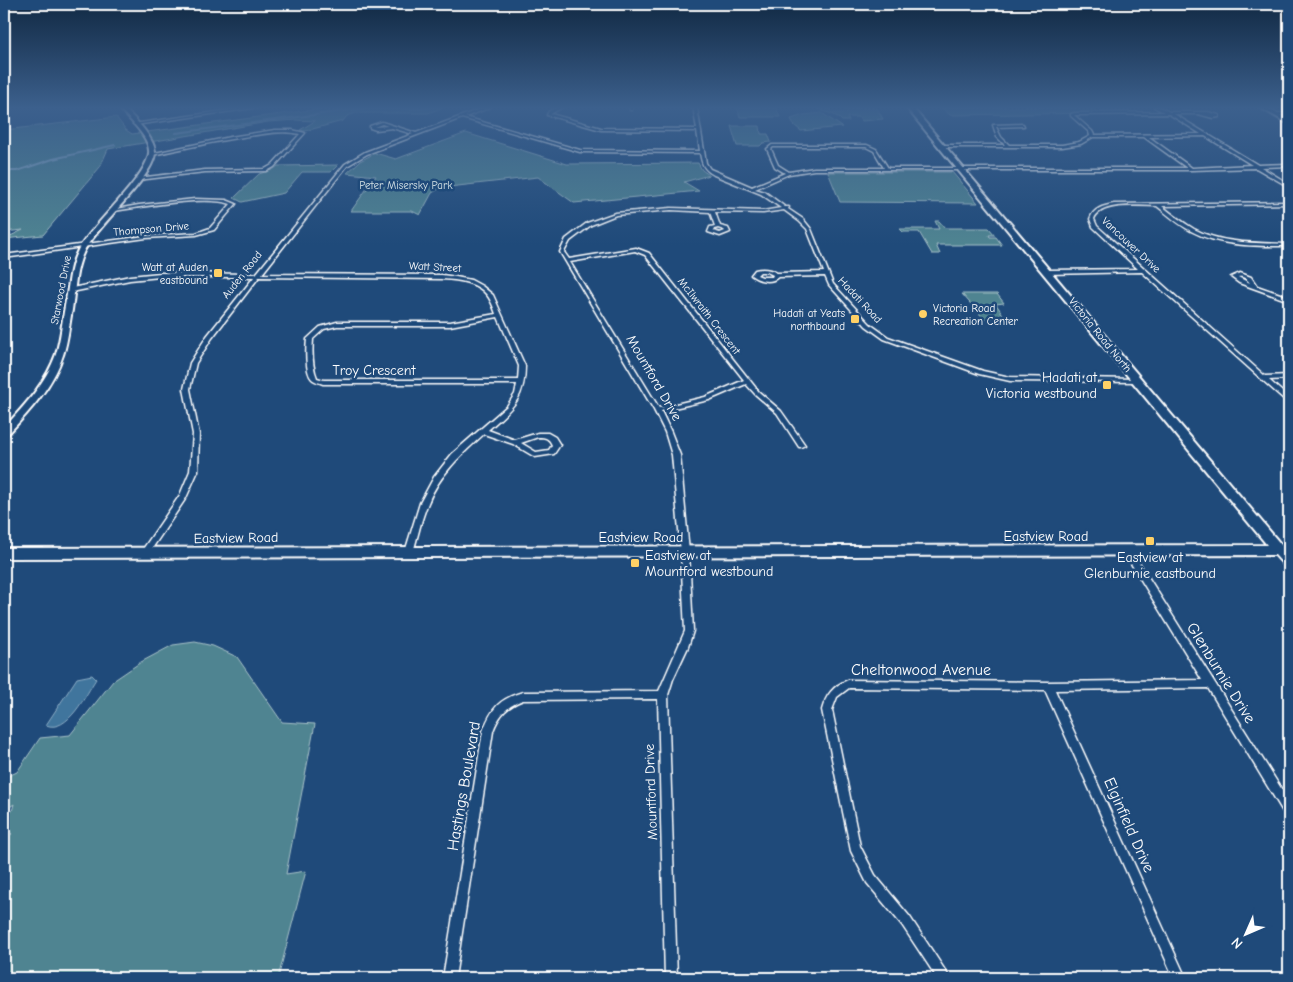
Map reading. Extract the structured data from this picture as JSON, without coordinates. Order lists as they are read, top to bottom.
{
  "streets": {
    "main road": ["Victoria Road North", "Eastview Road"],
    "street": [
      "Thompson Drive",
      "Vancouver Drive",
      "Watt Street",
      "Auden Road",
      "Starwood Drive",
      "Hadati Road",
      "McIlwraith Crescent",
      "Troy Crescent",
      "Mountford Drive",
      "Cheltonwood Avenue",
      "Glenburnie Drive",
      "Hastings Boulevard",
      "Elginfield Drive"
    ]
  },
  "crossings": [
    ["Thompson Drive", "Starwood Drive"],
    ["Watt Street", "Auden Road"],
    ["Watt Street", "Starwood Drive"],
    ["Watt Street", "Troy Crescent"],
    ["Auden Road", "Eastview Road"],
    ["Hadati Road", "Victoria Road North"],
    ["McIlwraith Crescent", "Mountford Drive"],
    ["Victoria Road North", "Eastview Road"],
    ["Mountford Drive", "Eastview Road"],
    ["Mountford Drive", "Hastings Boulevard"],
    ["Eastview Road", "Glenburnie Drive"],
    ["Cheltonwood Avenue", "Glenburnie Drive"],
    ["Cheltonwood Avenue", "Elginfield Drive"]
  ],
  "parks": ["Peter Misersky Park"],
  "places": {
    "transit": [
      "Watt at Auden eastbound",
      "Hadati at Yeats northbound",
      "Hadati at Victoria westbound",
      "Eastview at Glenburnie eastbound",
      "Eastview at Mountford westbound"
    ],
    "other": ["Victoria Road Recreation Center"]
  },
  "north": "bottom left"
}
